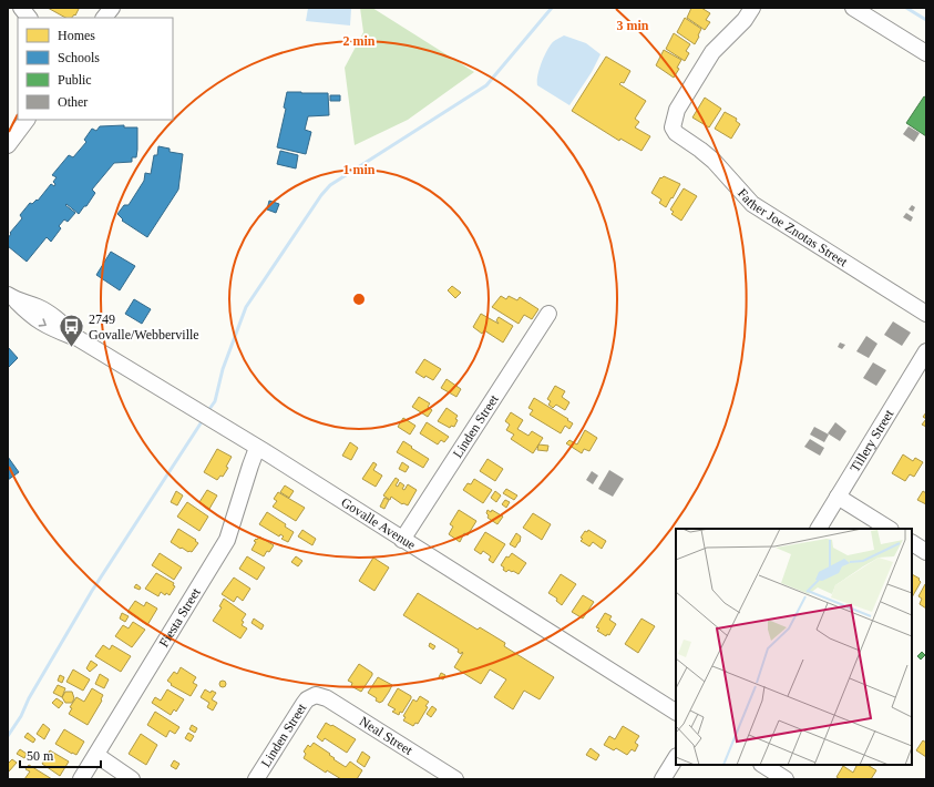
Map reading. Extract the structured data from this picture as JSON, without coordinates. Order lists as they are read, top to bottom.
{
  "streets": {
    "street": [
      "Father Joe Znotas Street",
      "Linden Street",
      "Tillery Street",
      "Govalle Avenue",
      "Fiesta Street",
      "Neal Street"
    ]
  },
  "crossings": [
    ["Linden Street", "Govalle Avenue"],
    ["Linden Street", "Neal Street"],
    ["Govalle Avenue", "Fiesta Street"]
  ],
  "places": {
    "bus stop": ["2749 Govalle/Webberville"]
  },
  "legend": [
    "Homes",
    "Schools",
    "Public",
    "Other"
  ],
  "scale_bar": "50 m",
  "rings": ["3 min", "2 min", "1 min"]
}
